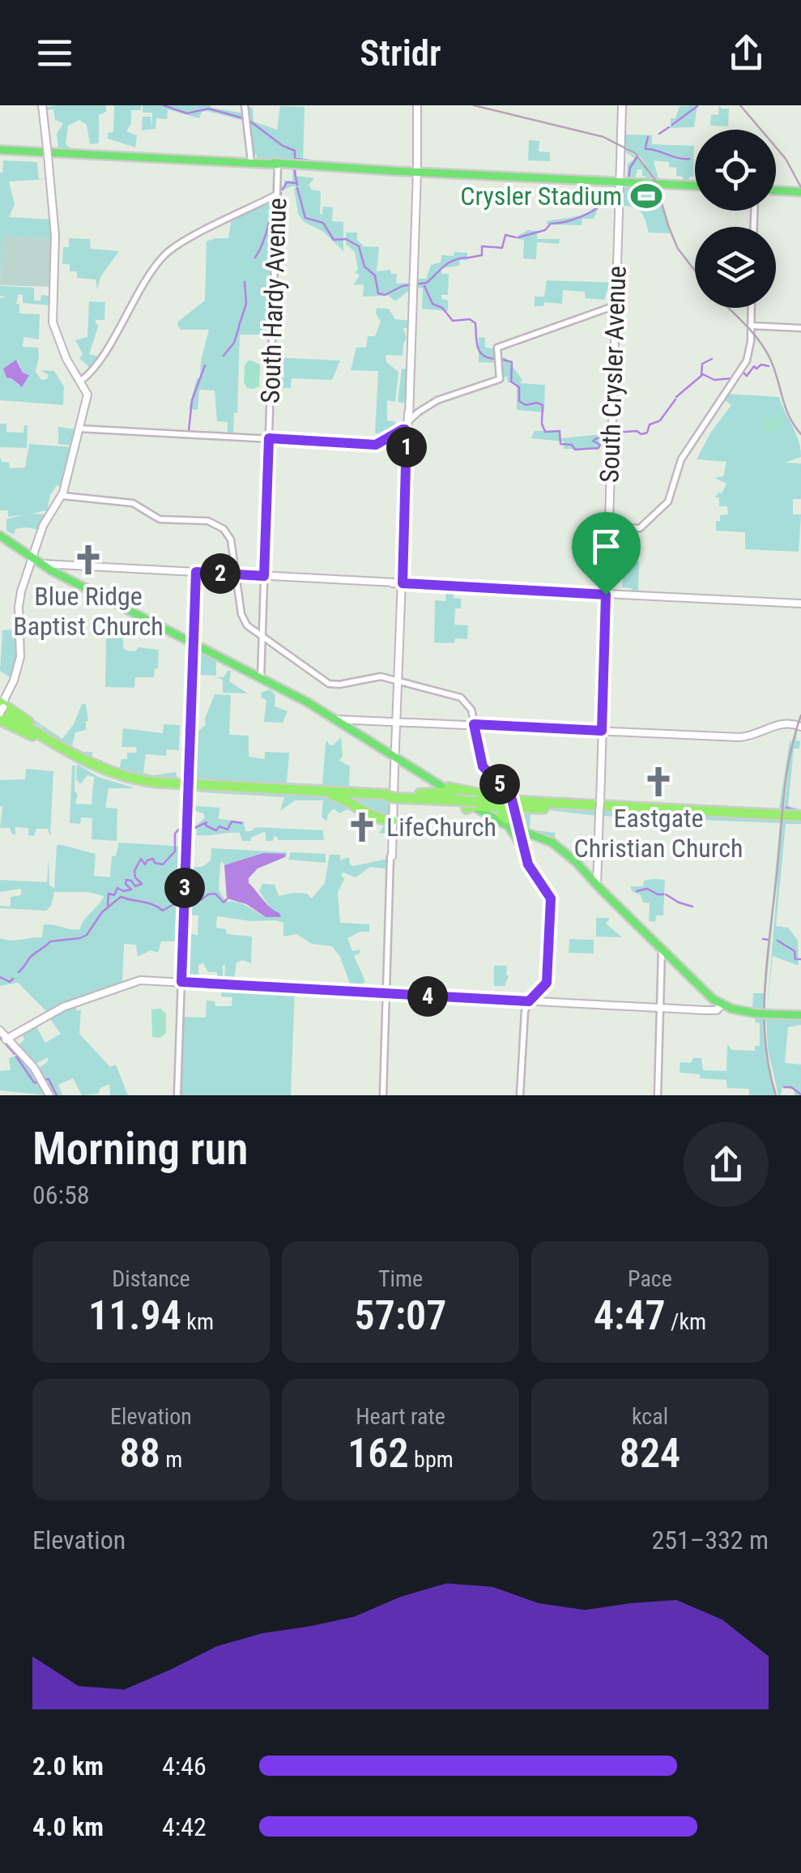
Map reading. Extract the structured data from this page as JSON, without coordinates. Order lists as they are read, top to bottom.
{
  "streets": {
    "main road": ["South Crysler Avenue"],
    "street": ["South Hardy Avenue"]
  },
  "places": {
    "sports": ["Crysler Stadium"],
    "church": ["Blue Ridge Baptist Church", "Eastgate Christian Church", "LifeChurch"]
  },
  "page": {
    "header": "Stridr",
    "pins": [
      "1",
      "2",
      "5",
      "3",
      "4"
    ],
    "heading": ["Morning run", "06:58"],
    "stats": [
      ["Distance", "11.94 km"],
      ["Time", "57:07"],
      ["Pace", "4:47 /km"],
      ["Elevation", "88 m"],
      ["Heart rate", "162 bpm"],
      ["kcal", "824"]
    ],
    "chart": ["Elevation", "251–332 m"],
    "list": [
      {
        "name": "2.0 km",
        "note": "4:46"
      },
      {
        "name": "4.0 km",
        "note": "4:42"
      }
    ]
  }
}
